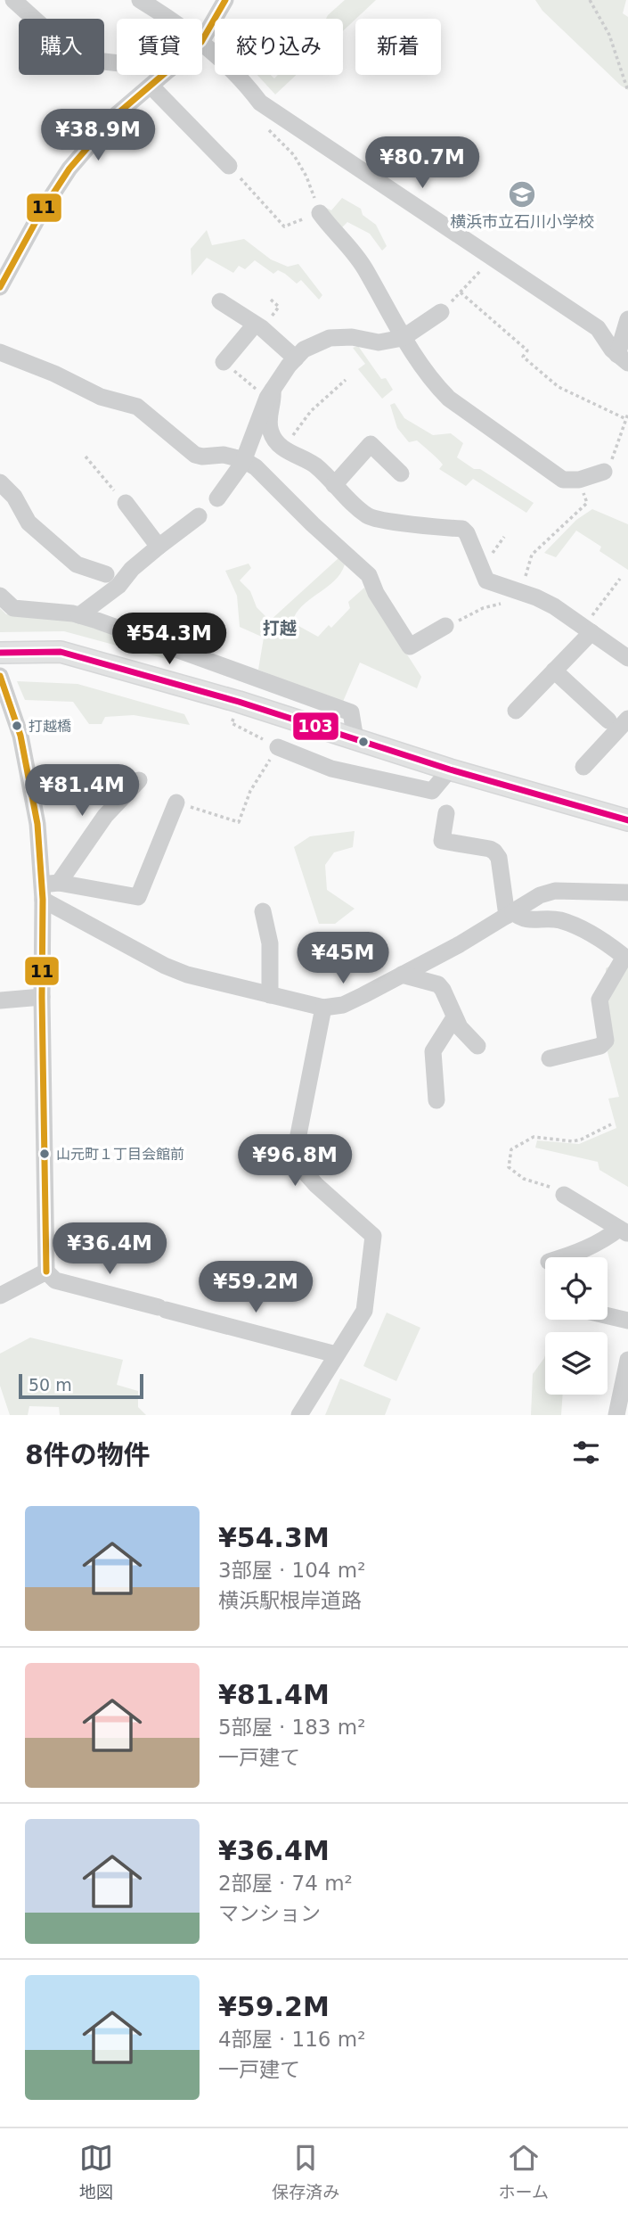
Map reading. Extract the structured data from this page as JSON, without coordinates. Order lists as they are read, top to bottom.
{
  "districts": ["打越"],
  "places": {
    "school or university": ["横浜市立石川小学校"],
    "other": ["打越橋", "山元町１丁目会館前"]
  },
  "lines": ["transit line 11", "transit line 103"],
  "scale_bar": "50 m",
  "page": {
    "chip": [
      "購入",
      "賃貸",
      "絞り込み",
      "新着"
    ],
    "price": [
      "¥38.9M",
      "¥80.7M",
      "¥54.3M",
      "¥81.4M",
      "¥45M",
      "¥96.8M",
      "¥36.4M",
      "¥59.2M"
    ],
    "scale": "50 m",
    "heading": "8件の物件",
    "list": [
      {
        "name": "¥54.3M",
        "note": "3部屋 · 104 m² · 横浜駅根岸道路"
      },
      {
        "name": "¥81.4M",
        "note": "5部屋 · 183 m² · 一戸建て"
      },
      {
        "name": "¥36.4M",
        "note": "2部屋 · 74 m² · マンション"
      },
      {
        "name": "¥59.2M",
        "note": "4部屋 · 116 m² · 一戸建て"
      }
    ],
    "tabs": ["地図", "保存済み", "ホーム"]
  }
}
